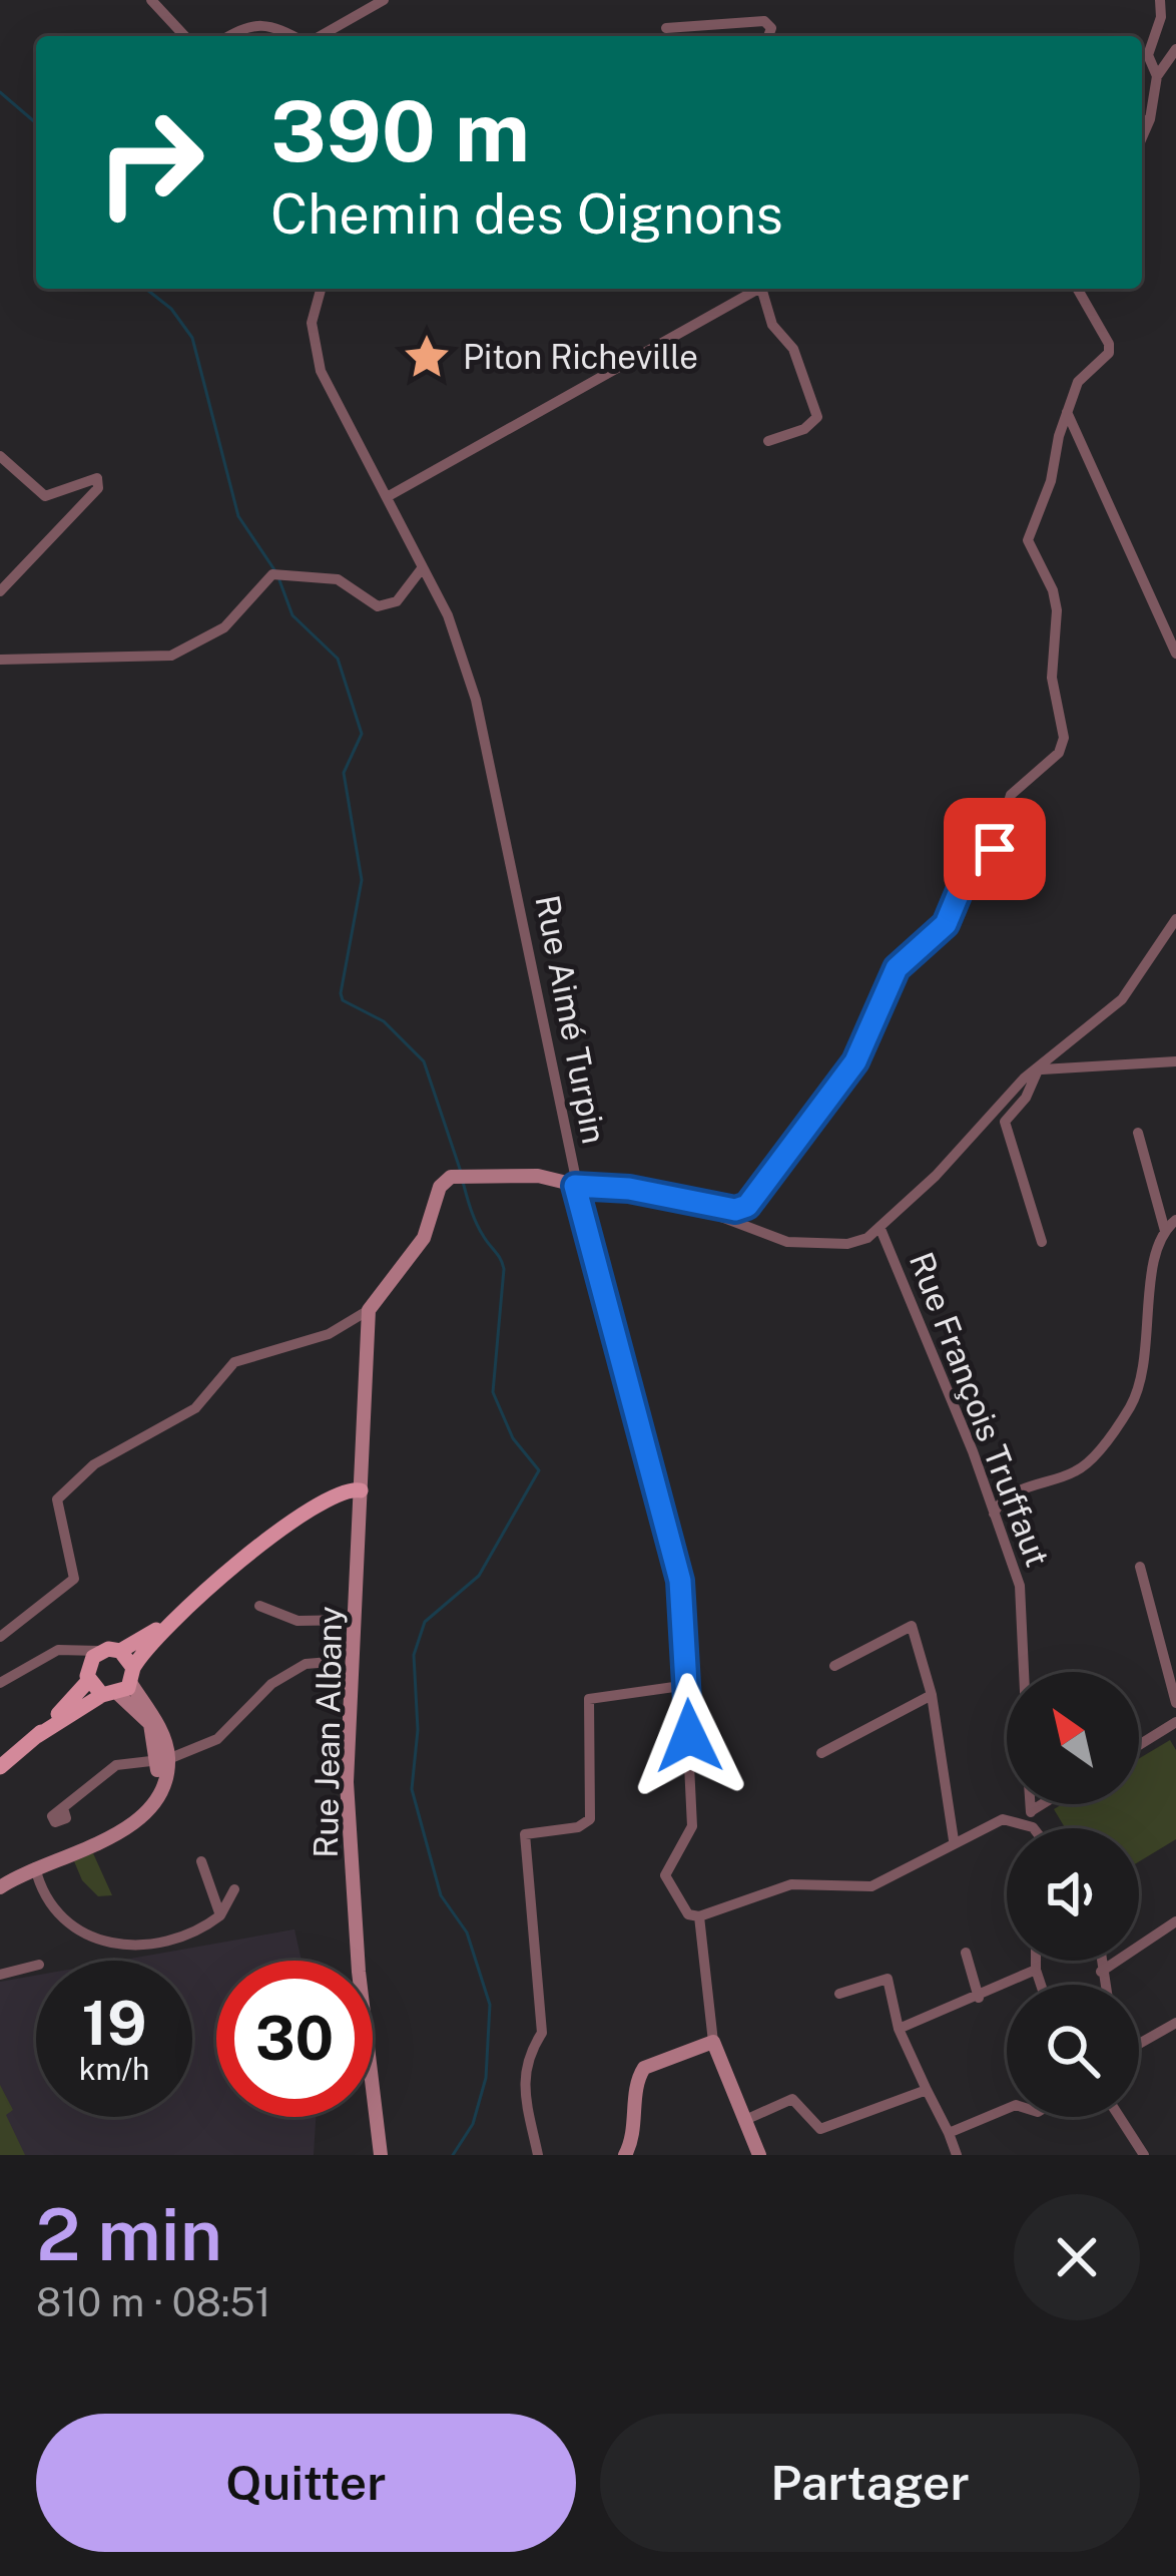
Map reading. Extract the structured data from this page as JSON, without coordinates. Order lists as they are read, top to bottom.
{
  "streets": {
    "street": ["Rue Aimé Turpin", "Rue François Truffaut", "Rue Jean Albany"]
  },
  "places": {
    "place": ["Piton Richeville"]
  },
  "north": "top left",
  "page": {
    "turn": ["390 m", "Chemin des Oignons"],
    "speed": "19 km/h",
    "limit": "30",
    "heading": ["2 min", "810 m · 08:51"],
    "buttons": ["Quitter", "Partager"]
  }
}
